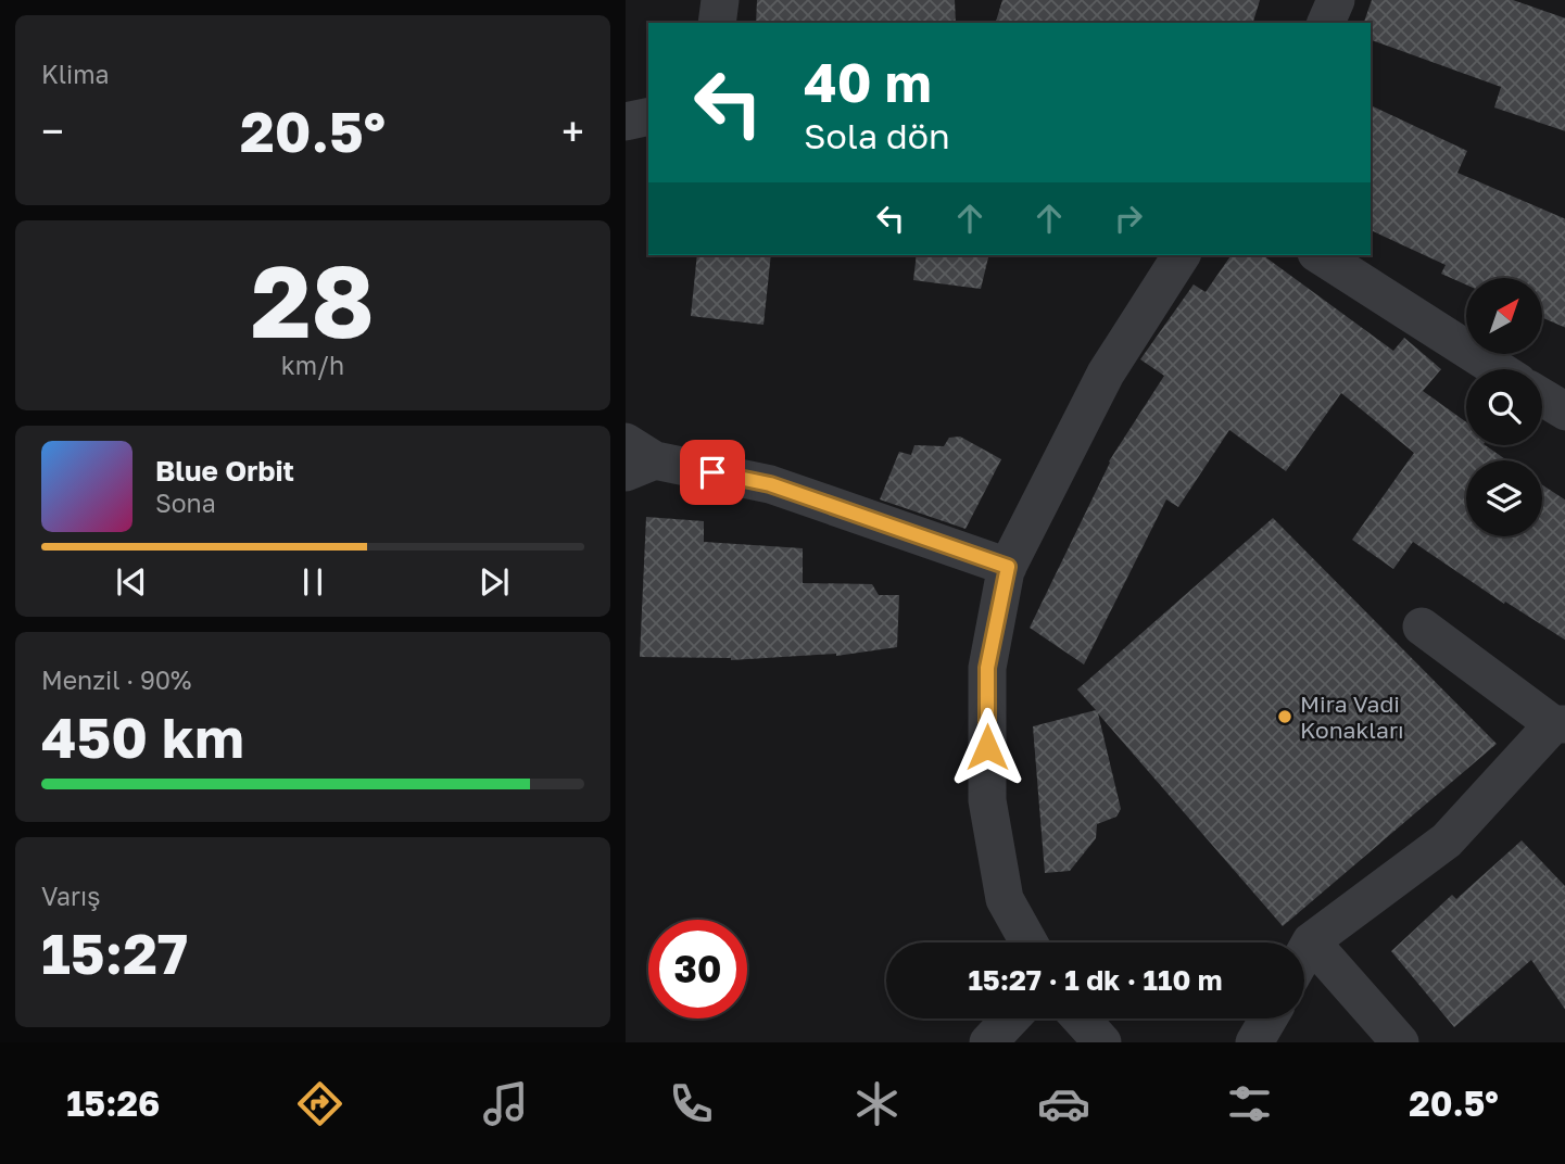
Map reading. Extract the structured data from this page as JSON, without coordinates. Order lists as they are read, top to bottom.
{
  "places": ["Mira Vadi Konakları"],
  "north": "top right",
  "page": {
    "tile": [
      "Klima",
      ["28", "km/h"],
      ["Menzil · 90%", "450 km"],
      ["Varış", "15:27"]
    ],
    "turn": ["40 m", "Sola dön"],
    "heat": ["−", "20.5°", "+"],
    "song": ["Blue Orbit", "Sona"],
    "limit": "30",
    "trip": "15:27 · 1 dk · 110 m",
    "tabs": ["15:26", "20.5°"]
  }
}
